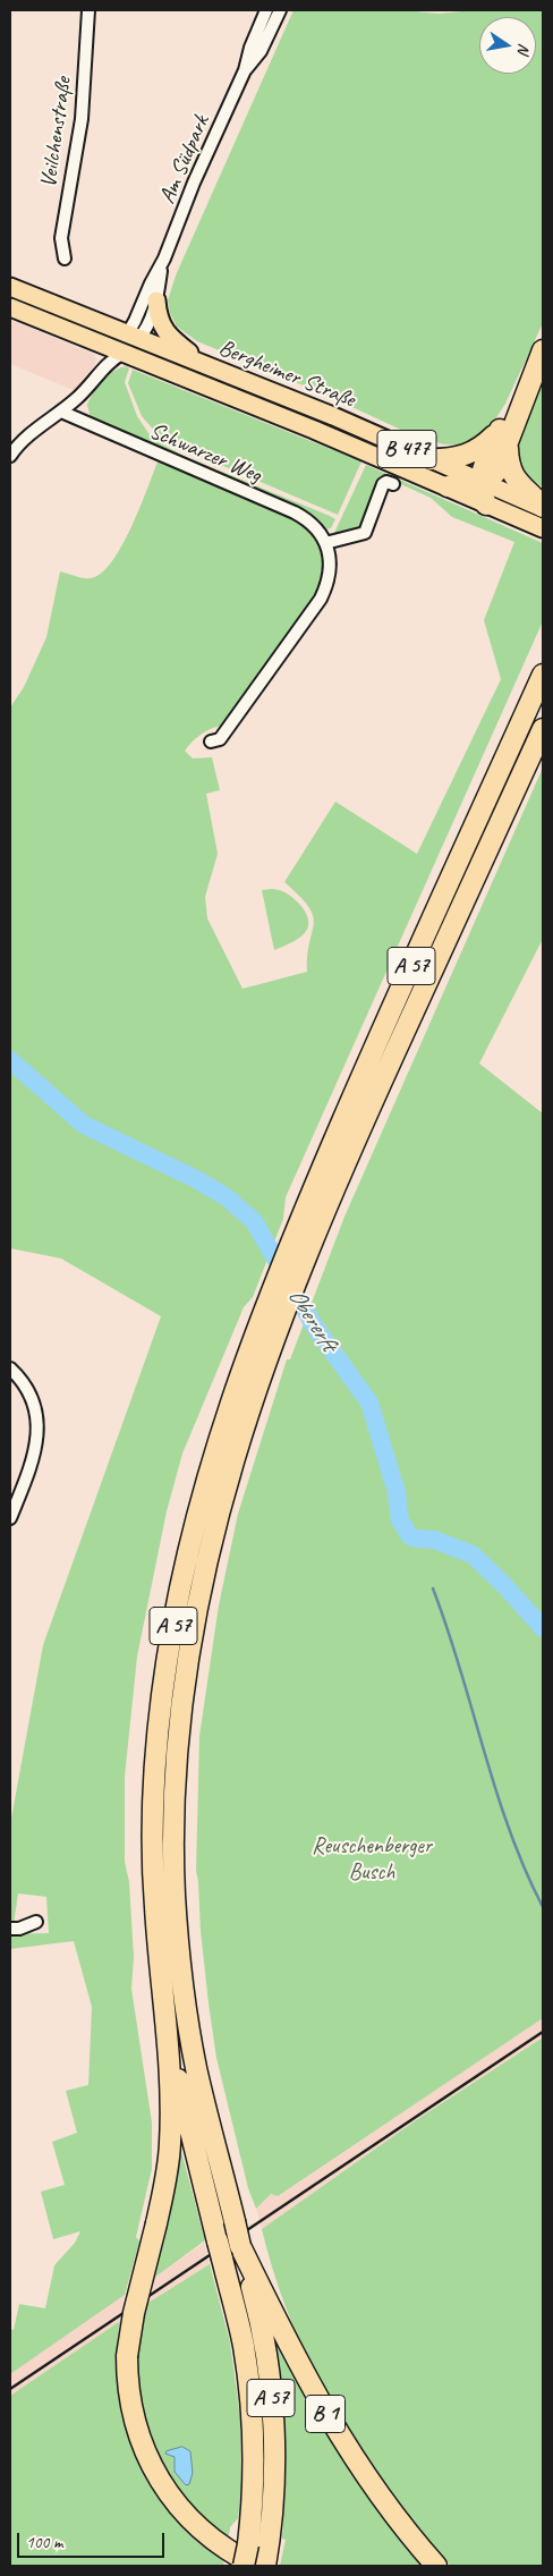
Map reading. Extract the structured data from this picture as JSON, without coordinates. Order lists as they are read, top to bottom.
{
  "streets": {
    "highway": ["A 57", "B 1"],
    "main road": ["Bergheimer Straße", "B 477"],
    "street": ["Veilchenstraße", "Am Südpark", "Schwarzer Weg"]
  },
  "crossings": [
    ["Am Südpark", "Bergheimer Straße"],
    ["A 57", "B 1"]
  ],
  "water": ["Obererft"],
  "parks": ["Reuschenberger Busch"],
  "scale_bar": "100 m",
  "north": "right"
}
